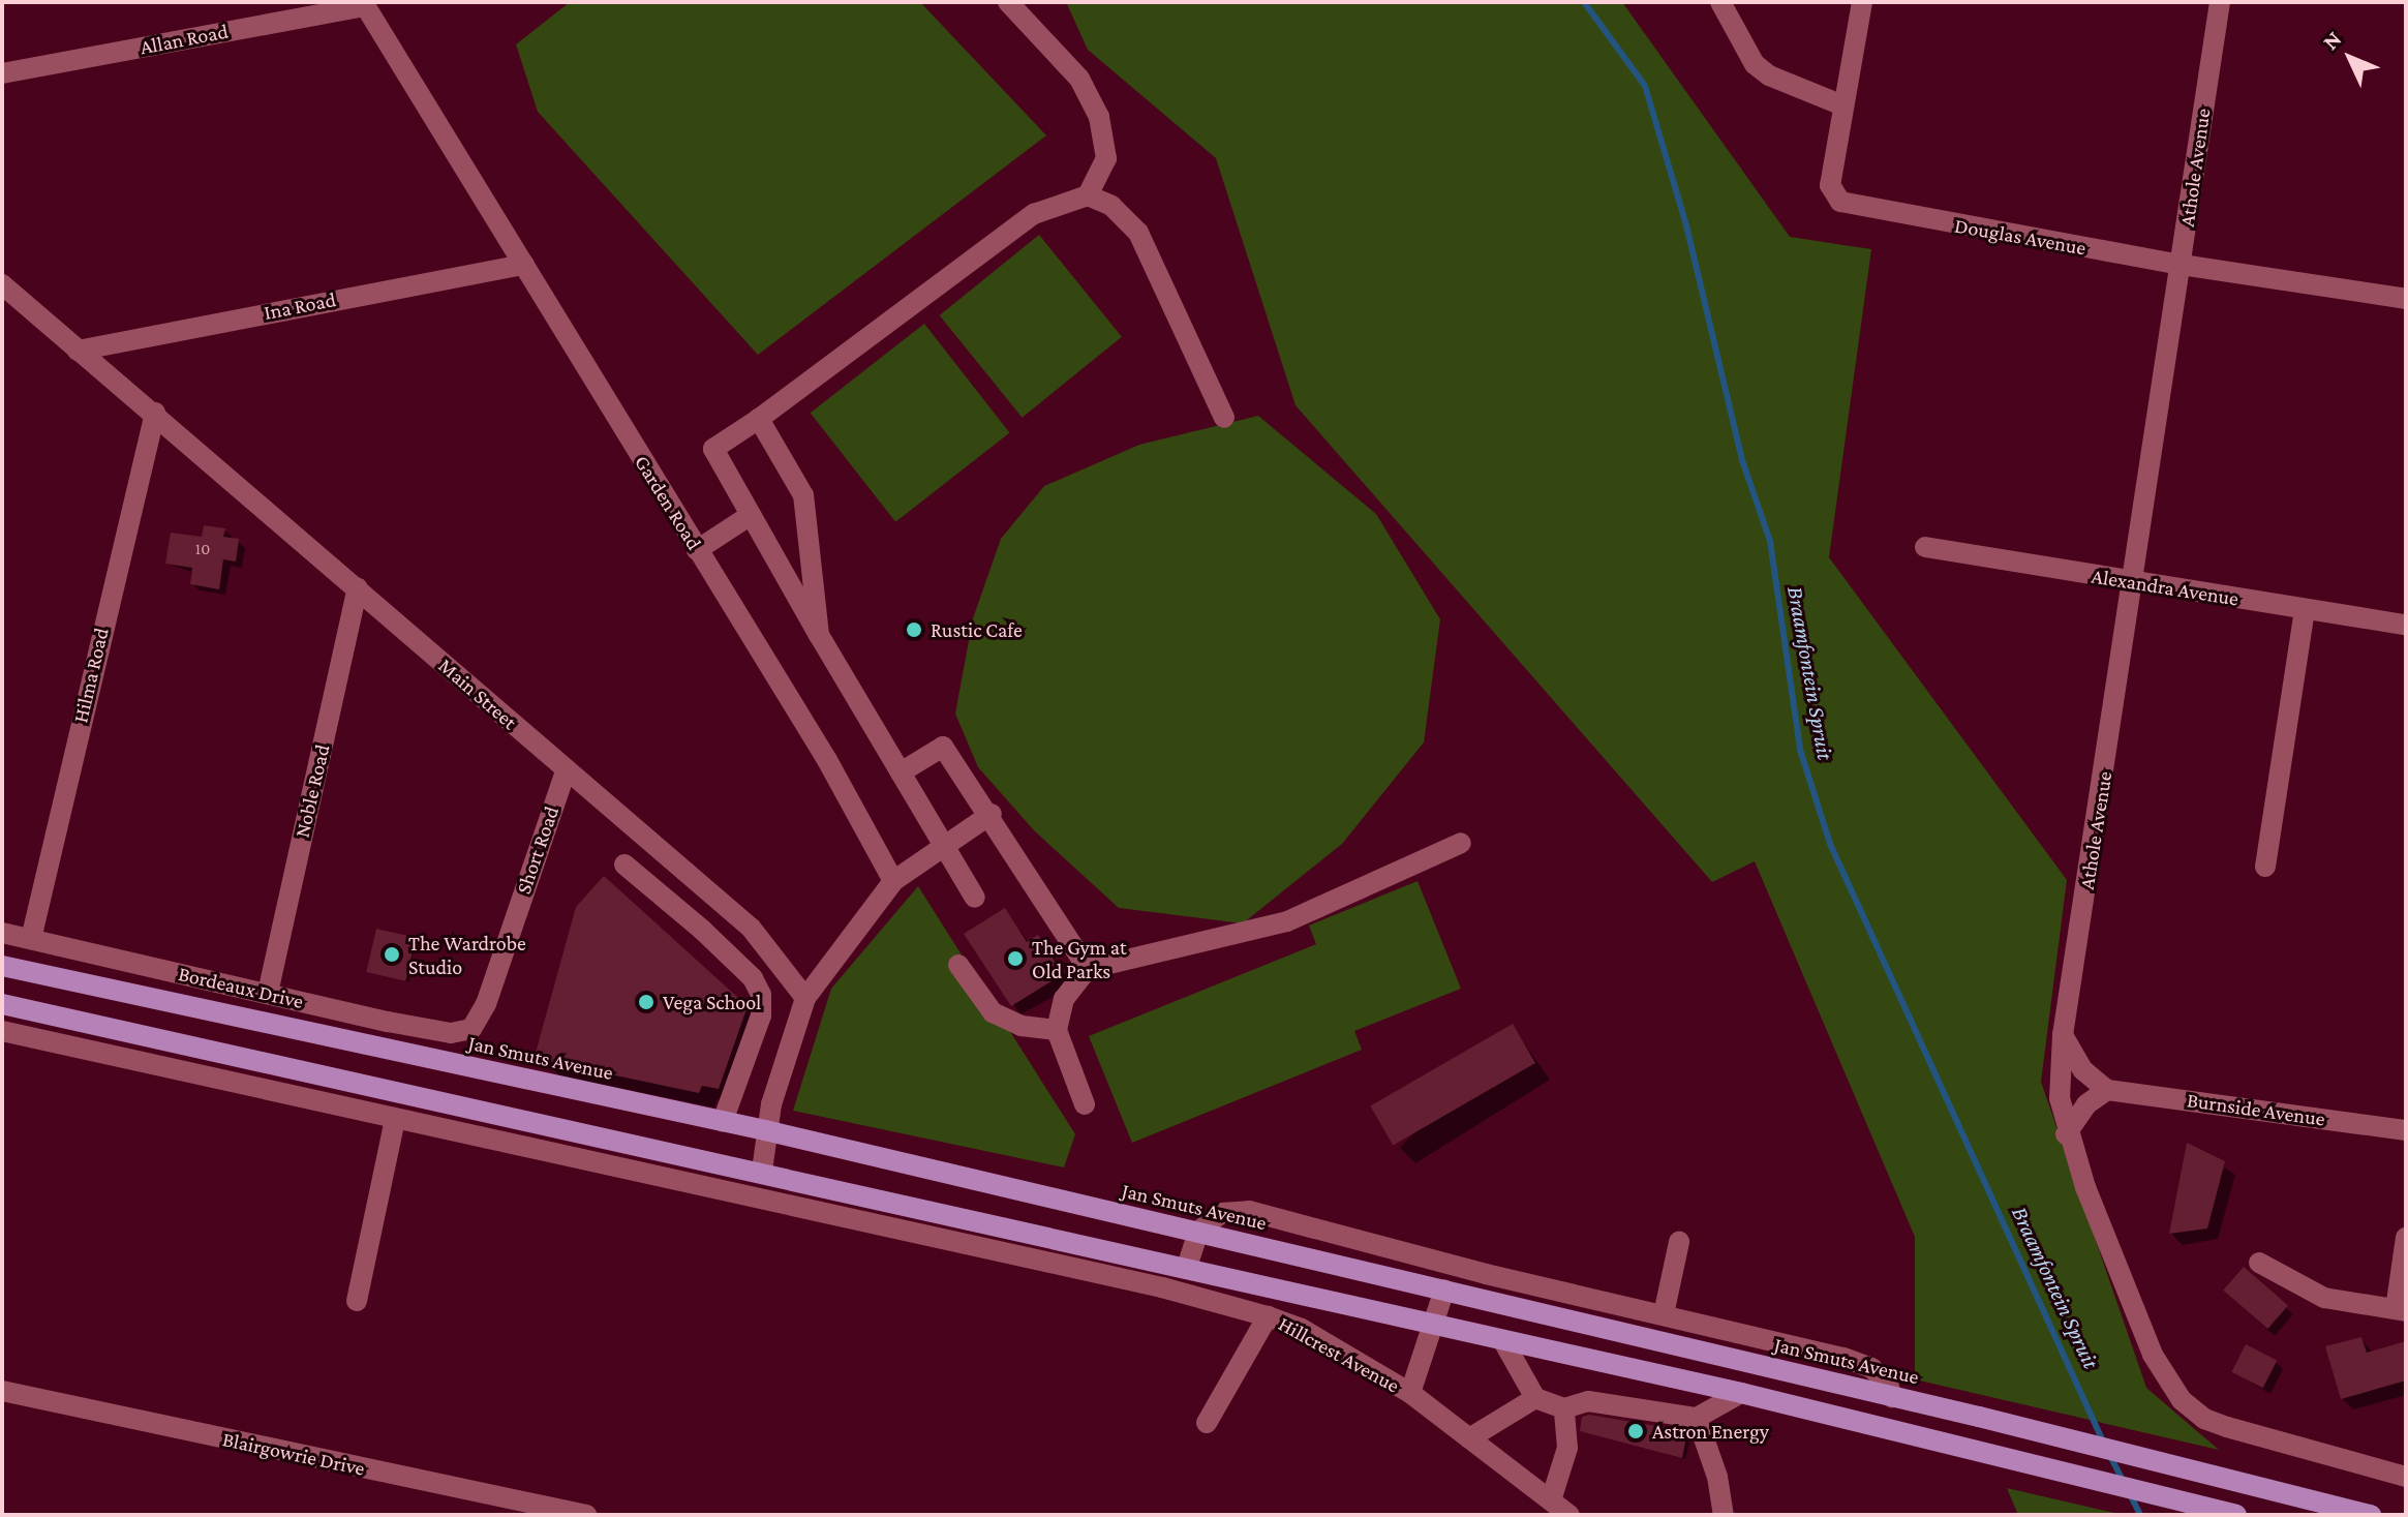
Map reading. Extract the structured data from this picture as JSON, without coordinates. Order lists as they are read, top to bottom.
{
  "streets": {
    "main road": ["Jan Smuts Avenue"],
    "street": [
      "Allan Road",
      "Athole Avenue",
      "Douglas Avenue",
      "Ina Road",
      "Garden Road",
      "Alexandra Avenue",
      "Hilma Road",
      "Main Street",
      "Noble Road",
      "Short Road",
      "Bordeaux Drive",
      "Burnside Avenue",
      "Hillcrest Avenue",
      "Blairgowrie Drive"
    ]
  },
  "crossings": [
    ["Allan Road", "Garden Road"],
    ["Athole Avenue", "Douglas Avenue"],
    ["Athole Avenue", "Alexandra Avenue"],
    ["Ina Road", "Garden Road"],
    ["Ina Road", "Main Street"],
    ["Hilma Road", "Main Street"],
    ["Hilma Road", "Bordeaux Drive"],
    ["Main Street", "Noble Road"],
    ["Main Street", "Short Road"],
    ["Noble Road", "Bordeaux Drive"],
    ["Short Road", "Bordeaux Drive"],
    ["Jan Smuts Avenue", "Hillcrest Avenue"]
  ],
  "water": ["Braamfontein Spruit"],
  "places": [
    "Rustic Cafe",
    "The Wardrobe Studio",
    "The Gym at Old Parks",
    "Vega School",
    "Astron Energy"
  ],
  "house_numbers": ["10"],
  "north": "top left"
}
